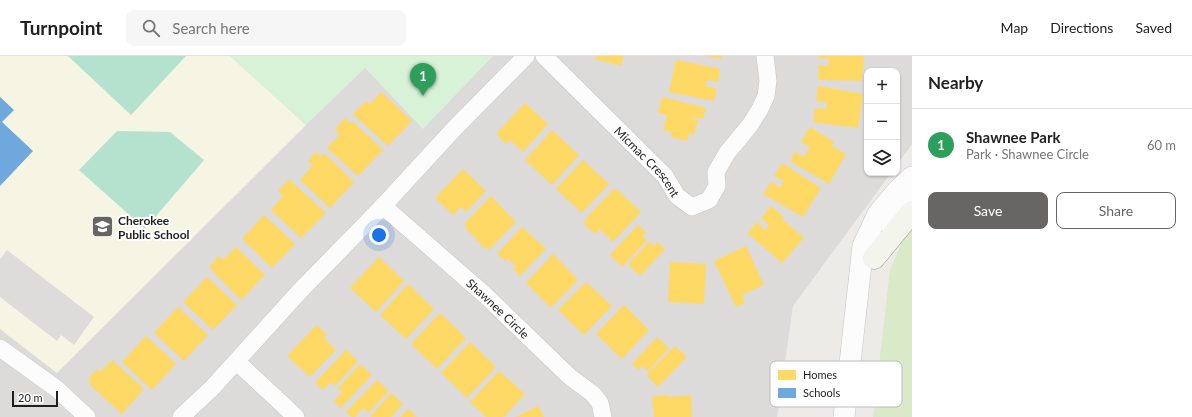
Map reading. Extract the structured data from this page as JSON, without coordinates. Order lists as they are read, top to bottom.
{
  "streets": {
    "street": ["Micmac Crescent", "Shawnee Circle"]
  },
  "places": {
    "school or university": ["Cherokee Public School"]
  },
  "legend": ["Homes", "Schools"],
  "scale_bar": "20 m",
  "page": {
    "header": "Turnpoint",
    "search": "Search here",
    "nav": ["Map", "Directions", "Saved"],
    "heading": "Nearby",
    "pins": "1",
    "map_buttons": ["+", "−"],
    "list": [
      {
        "mark": "1",
        "name": "Shawnee Park",
        "note": "Park · Shawnee Circle",
        "value": "60 m"
      }
    ],
    "buttons": ["Save", "Share"],
    "scale": "20 m"
  }
}
